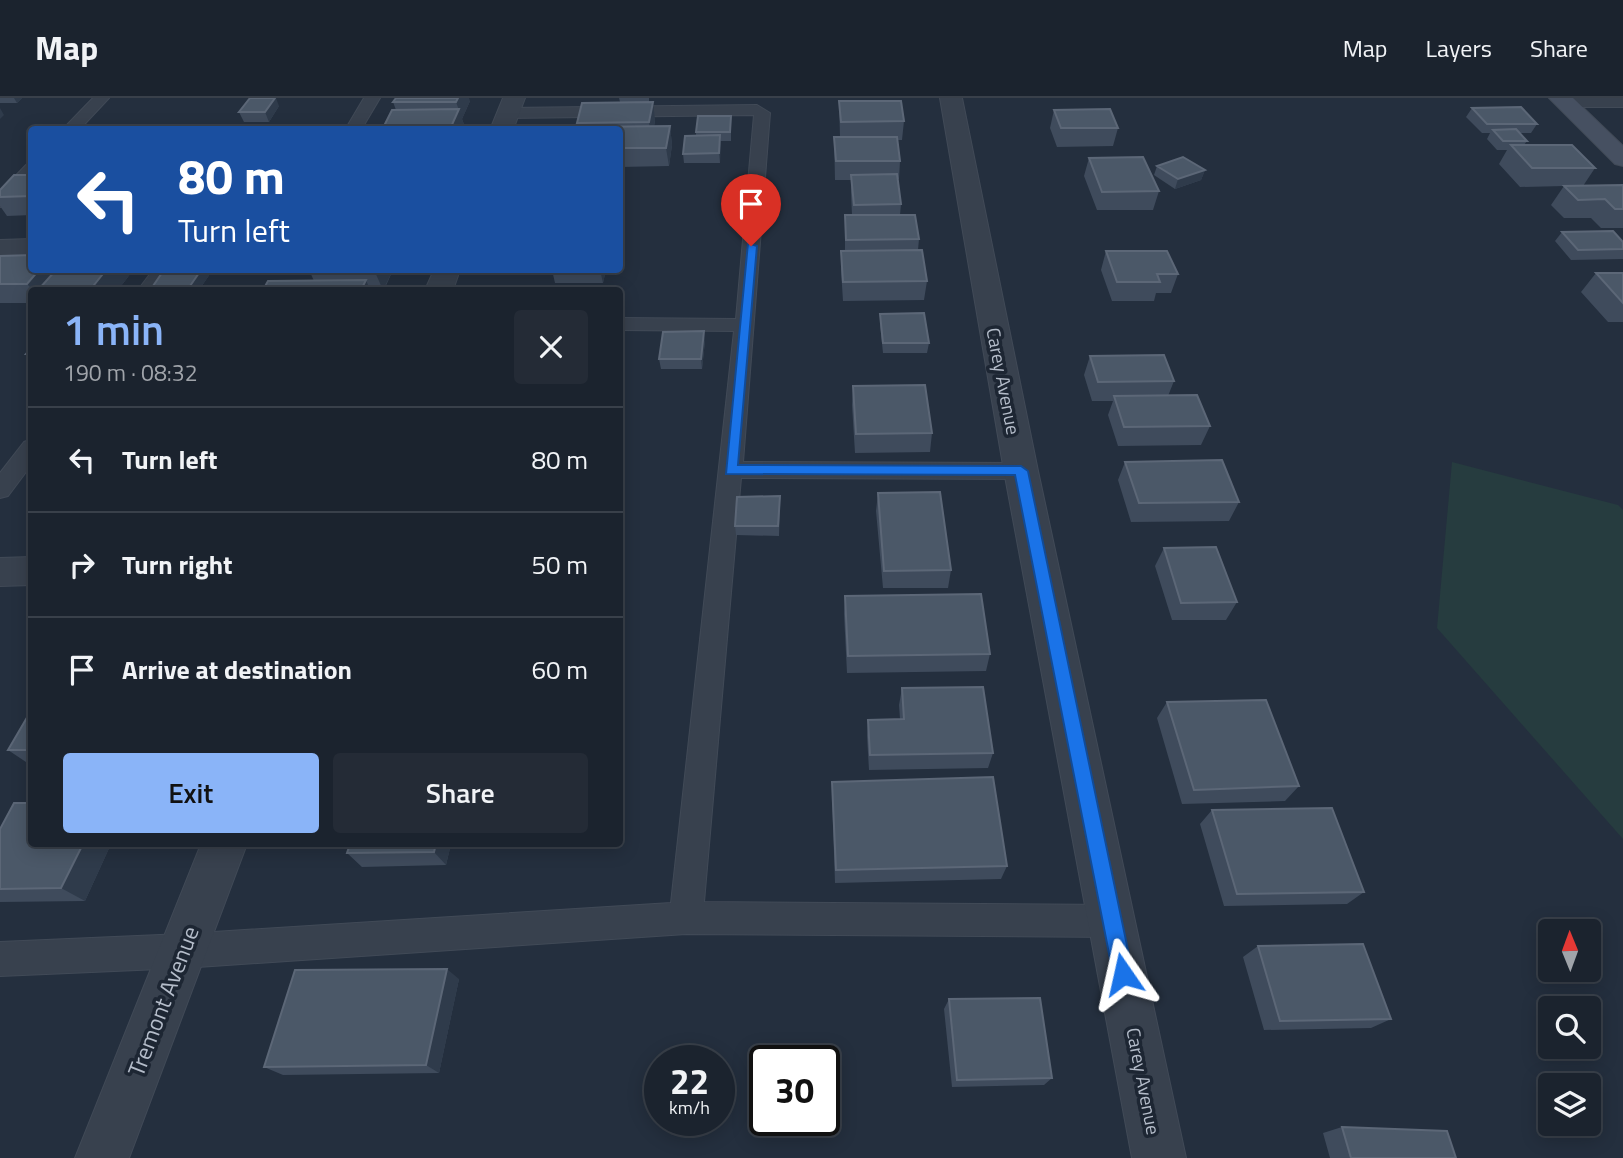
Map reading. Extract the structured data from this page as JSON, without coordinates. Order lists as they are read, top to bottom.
{
  "streets": {
    "street": ["Carey Avenue", "Tremont Avenue"]
  },
  "north": "top",
  "page": {
    "header": "Map",
    "nav": ["Map", "Layers", "Share"],
    "turn": ["80 m", "Turn left"],
    "heading": ["1 min", "190 m · 08:32"],
    "list": [
      {
        "name": "Turn left",
        "value": "80 m"
      },
      {
        "name": "Turn right",
        "value": "50 m"
      },
      {
        "name": "Arrive at destination",
        "value": "60 m"
      }
    ],
    "buttons": ["Exit", "Share"],
    "speed": "22 km/h",
    "limit": "30"
  }
}
